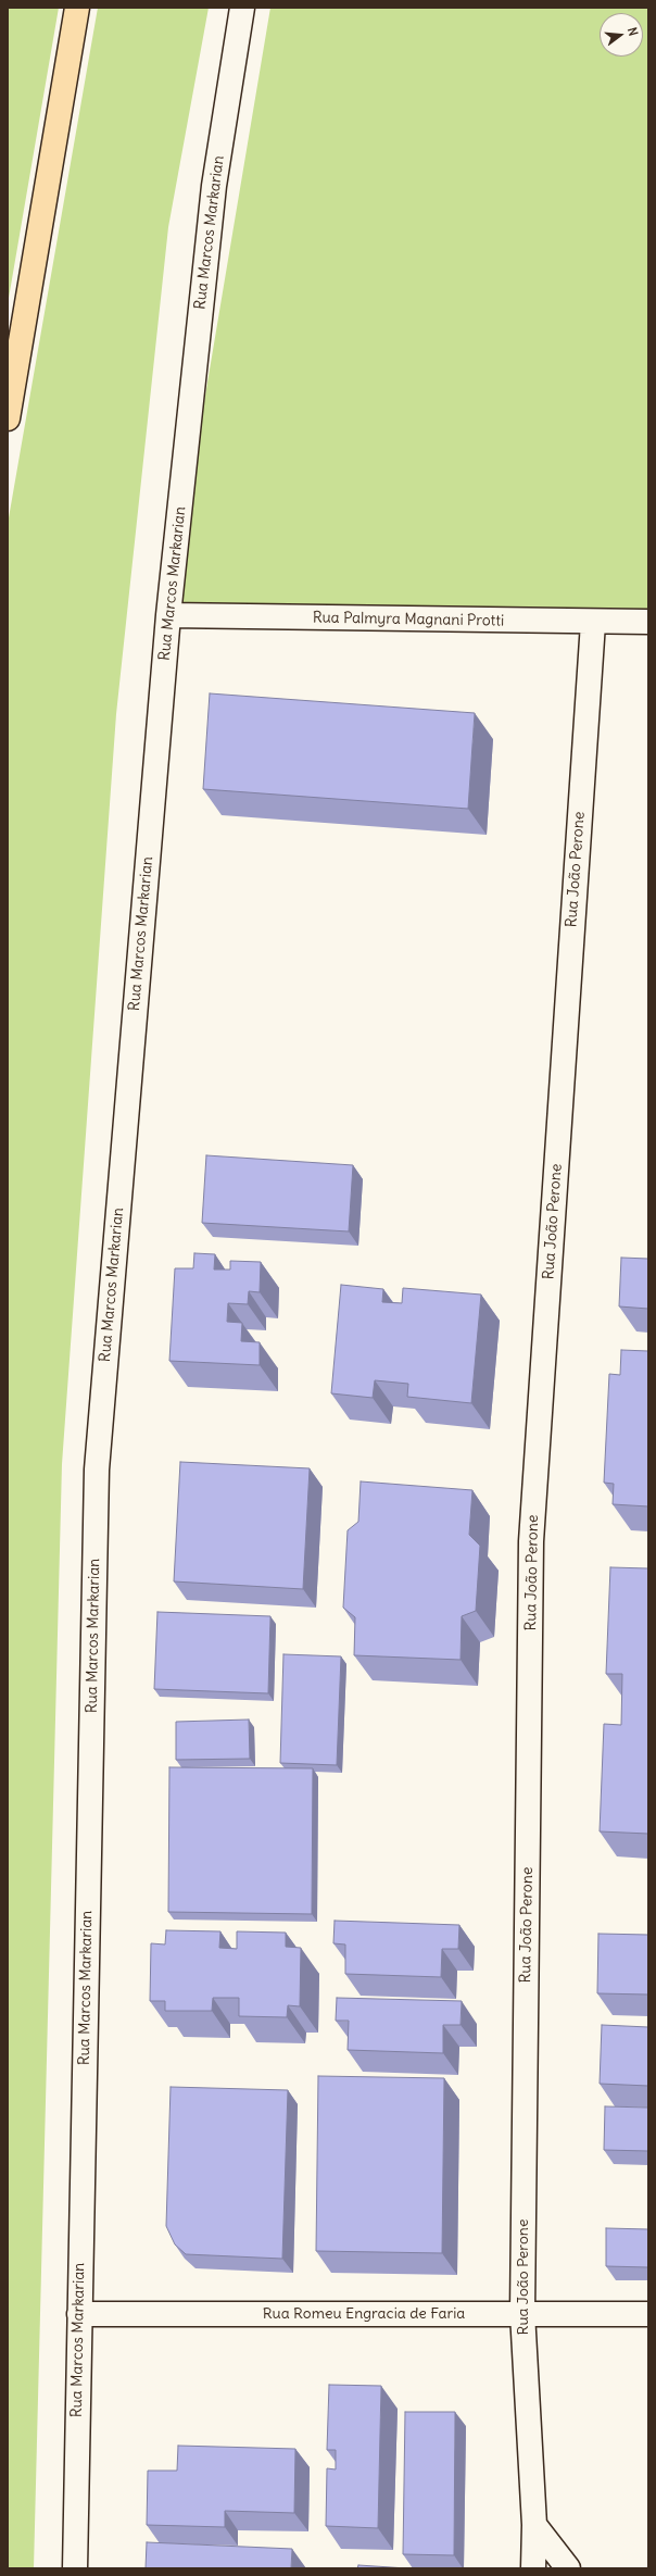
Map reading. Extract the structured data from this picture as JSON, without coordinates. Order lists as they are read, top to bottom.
{
  "streets": {
    "street": [
      "Rua Marcos Markarian",
      "Rua Palmyra Magnani Protti",
      "Rua João Perone",
      "Rua Romeu Engracia de Faria"
    ]
  },
  "crossings": [
    ["Rua Marcos Markarian", "Rua Palmyra Magnani Protti"],
    ["Rua Marcos Markarian", "Rua Romeu Engracia de Faria"],
    ["Rua Palmyra Magnani Protti", "Rua João Perone"],
    ["Rua João Perone", "Rua Romeu Engracia de Faria"]
  ],
  "north": "right"
}
